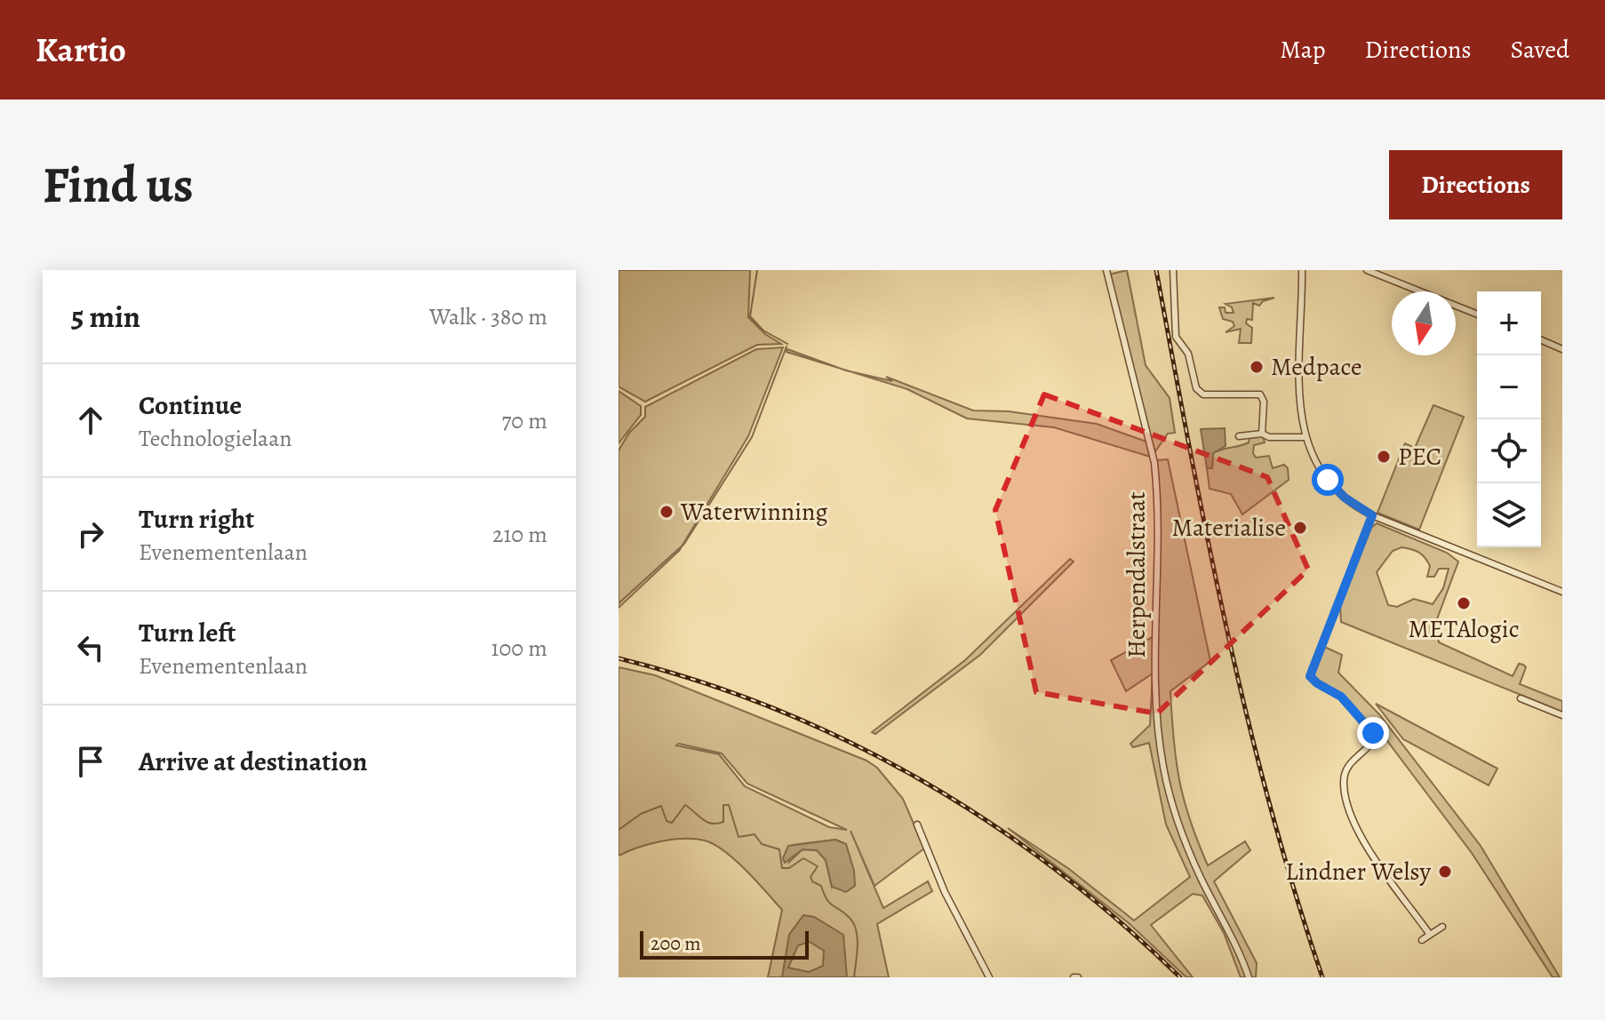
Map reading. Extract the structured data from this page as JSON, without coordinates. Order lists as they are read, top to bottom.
{
  "streets": {
    "street": ["Herpendalstraat"]
  },
  "places": [
    "Medpace",
    "PEC",
    "Waterwinning",
    "Materialise",
    "METAlogic",
    "Lindner Welsy"
  ],
  "scale_bar": "200 m",
  "north": "bottom",
  "page": {
    "header": "Kartio",
    "nav": ["Map", "Directions", "Saved"],
    "buttons": "Directions",
    "title": "Find us",
    "heading": ["5 min", "Walk · 380 m"],
    "map_buttons": ["+", "−"],
    "list": [
      ["Continue", "Technologielaan", "70 m"],
      ["Turn right", "Evenementenlaan", "210 m"],
      ["Turn left", "Evenementenlaan", "100 m"],
      "Arrive at destination"
    ],
    "scale": "200 m"
  }
}
